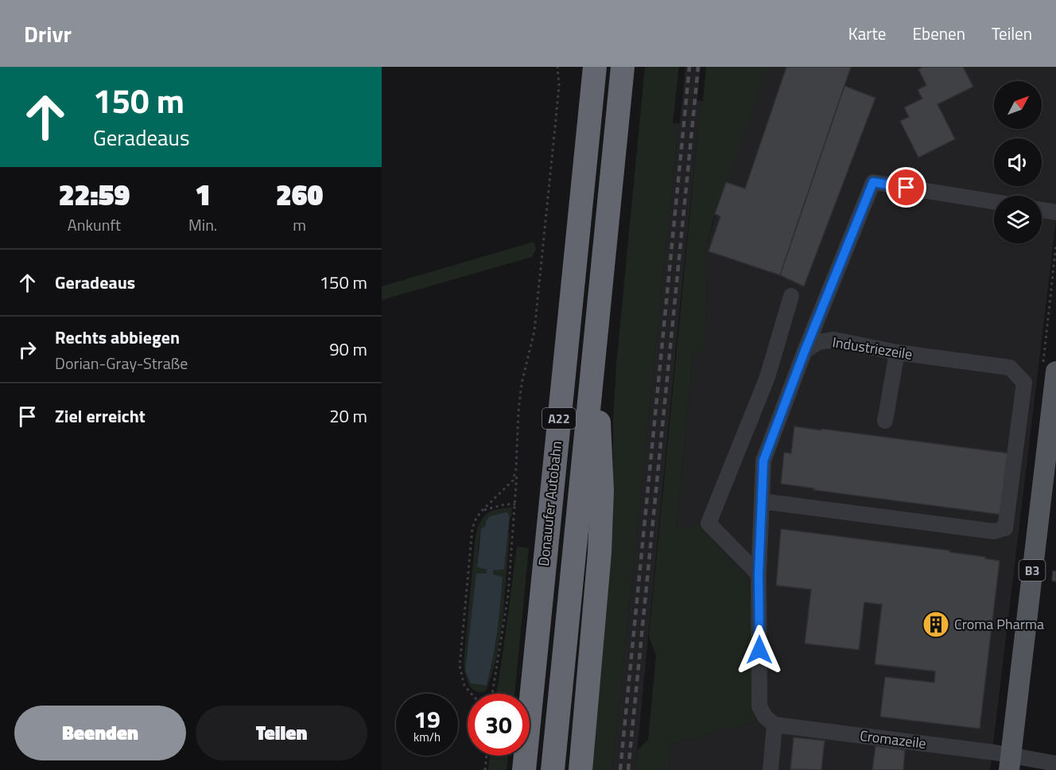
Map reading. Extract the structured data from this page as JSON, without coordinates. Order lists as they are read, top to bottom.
{
  "streets": {
    "highway": ["A22", "Donauufer Autobahn"],
    "main road": ["B3"],
    "street": ["Industriezeile", "Cromazeile"]
  },
  "crossings": [
    ["B3", "Cromazeile"]
  ],
  "places": {
    "building": ["Croma Pharma"]
  },
  "north": "top right",
  "page": {
    "header": "Drivr",
    "nav": ["Karte", "Ebenen", "Teilen"],
    "turn": ["150 m", "Geradeaus"],
    "eta": [
      "22:59",
      "Ankunft",
      "1",
      "Min.",
      "260",
      "m"
    ],
    "list": [
      {
        "name": "Geradeaus",
        "value": "150 m"
      },
      {
        "name": "Rechts abbiegen",
        "note": "Dorian-Gray-Straße",
        "value": "90 m"
      },
      {
        "name": "Ziel erreicht",
        "value": "20 m"
      }
    ],
    "speed": "19 km/h",
    "limit": "30",
    "buttons": ["Beenden", "Teilen"]
  }
}
